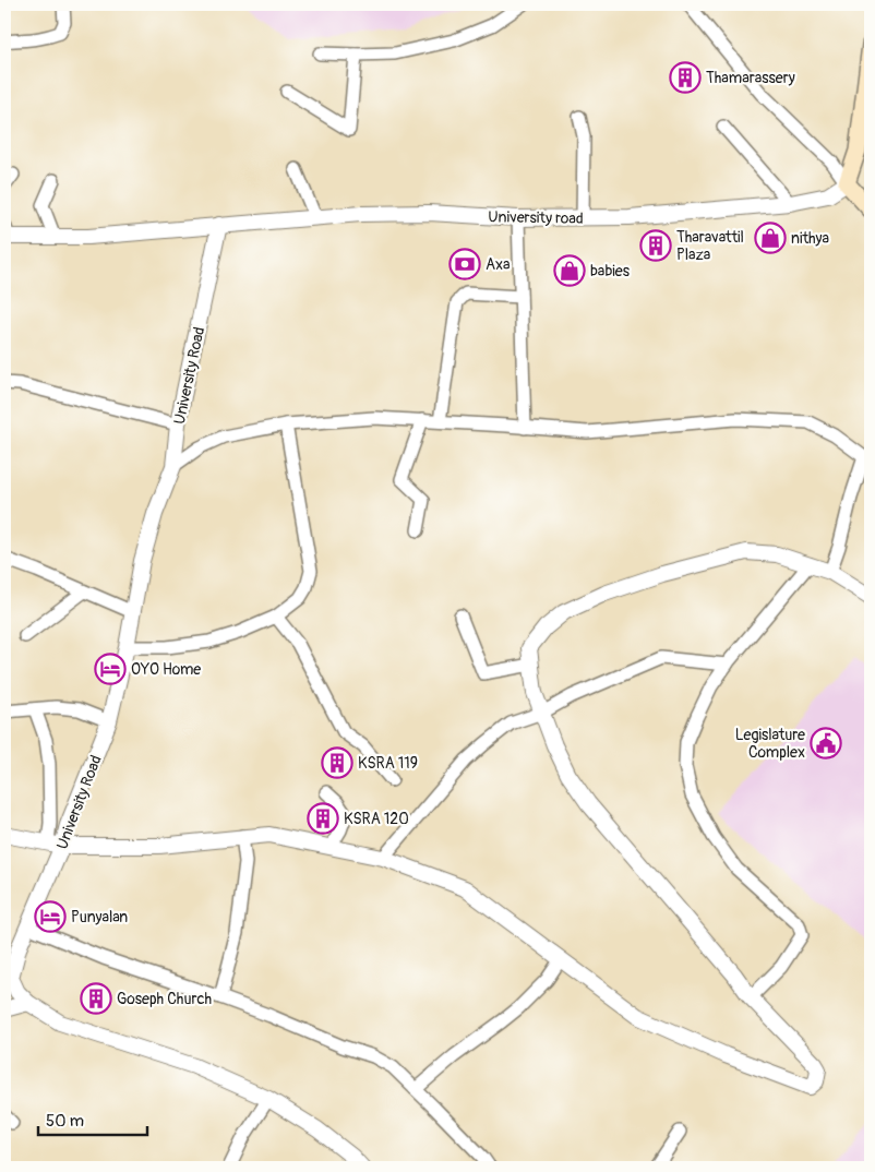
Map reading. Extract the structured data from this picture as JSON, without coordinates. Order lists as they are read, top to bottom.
{
  "streets": {
    "street": ["University road", "University Road"]
  },
  "crossings": [
    ["University road", "University Road"]
  ],
  "places": {
    "building": [
      "Thamarassery",
      "Tharavattil Plaza",
      "KSRA 119",
      "KSRA 120",
      "Goseph Church"
    ],
    "shop": ["nithya", "babies"],
    "bank": ["Axa"],
    "hotel": ["OYO Home", "Punyalan"],
    "public building": ["Legislature Complex"]
  },
  "scale_bar": "50 m"
}
